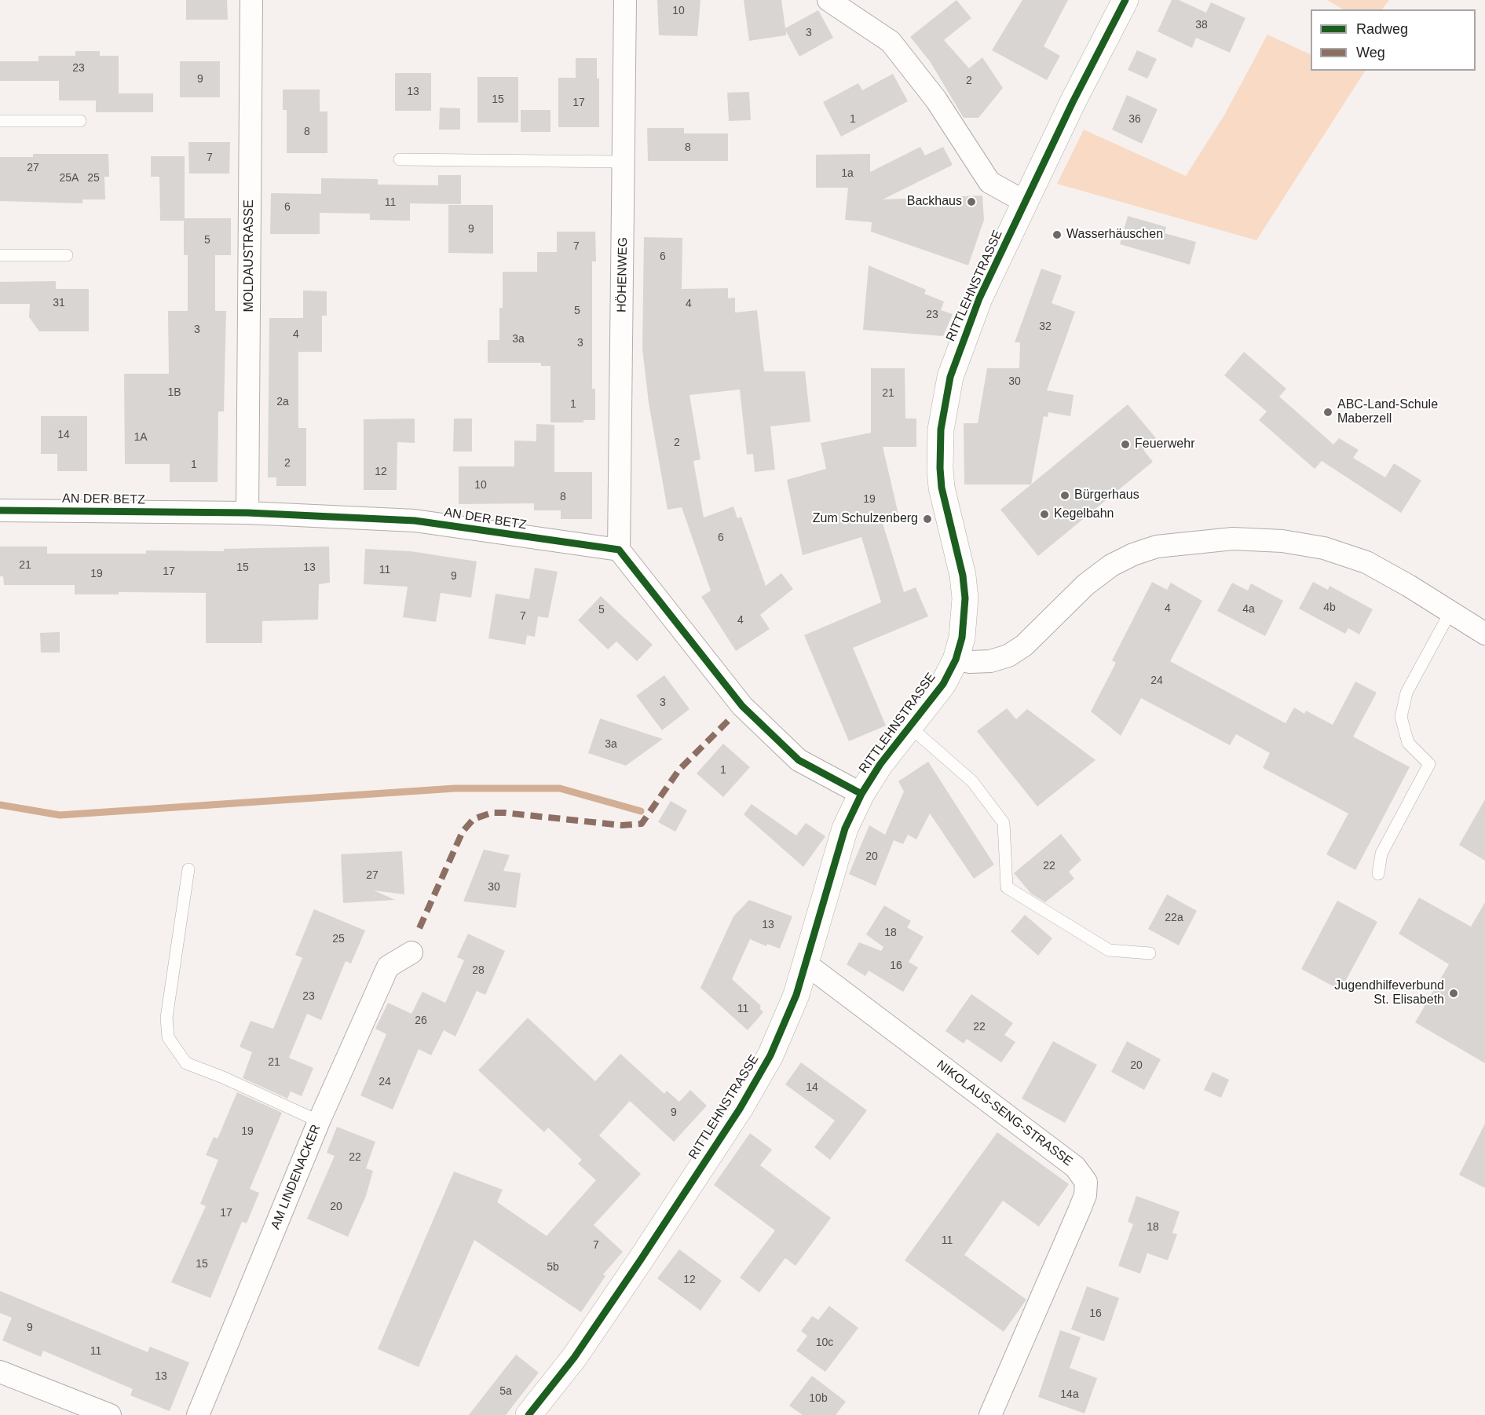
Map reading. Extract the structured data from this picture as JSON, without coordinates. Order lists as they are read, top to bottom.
{
  "streets": {
    "street": [
      "MOLDAUSTRASSE",
      "HÖHENWEG",
      "RITTLEHNSTRASSE",
      "AN DER BETZ",
      "NIKOLAUS-SENG-STRASSE",
      "AM LINDENACKER"
    ]
  },
  "crossings": [
    ["MOLDAUSTRASSE", "AN DER BETZ"],
    ["HÖHENWEG", "AN DER BETZ"],
    ["RITTLEHNSTRASSE", "NIKOLAUS-SENG-STRASSE"]
  ],
  "places": [
    "Backhaus",
    "Wasserhäuschen",
    "ABC-Land-Schule Maberzell",
    "Feuerwehr",
    "Bürgerhaus",
    "Kegelbahn",
    "Zum Schulzenberg",
    "Jugendhilfeverbund St. Elisabeth"
  ],
  "house_numbers": [
    "10",
    "38",
    "3",
    "23",
    "9",
    "2",
    "13",
    "15",
    "17",
    "1",
    "36",
    "8",
    "8",
    "7",
    "27",
    "1a",
    "25A",
    "25",
    "11",
    "6",
    "9",
    "5",
    "7",
    "6",
    "31",
    "4",
    "5",
    "23",
    "32",
    "3",
    "4",
    "3a",
    "3",
    "30",
    "1B",
    "21",
    "2a",
    "1",
    "14",
    "1A",
    "2",
    "2",
    "1",
    "12",
    "10",
    "8",
    "19",
    "6",
    "21",
    "15",
    "13",
    "11",
    "17",
    "19",
    "9",
    "4b",
    "4",
    "4a",
    "5",
    "7",
    "4",
    "24",
    "3",
    "3a",
    "1",
    "20",
    "22",
    "27",
    "30",
    "22a",
    "13",
    "18",
    "25",
    "16",
    "28",
    "23",
    "11",
    "26",
    "22",
    "21",
    "20",
    "24",
    "14",
    "9",
    "19",
    "22",
    "20",
    "17",
    "18",
    "11",
    "7",
    "15",
    "5b",
    "12",
    "16",
    "9",
    "10c",
    "11",
    "13",
    "5a",
    "14a",
    "10b"
  ],
  "legend": ["Radweg", "Weg"]
}
